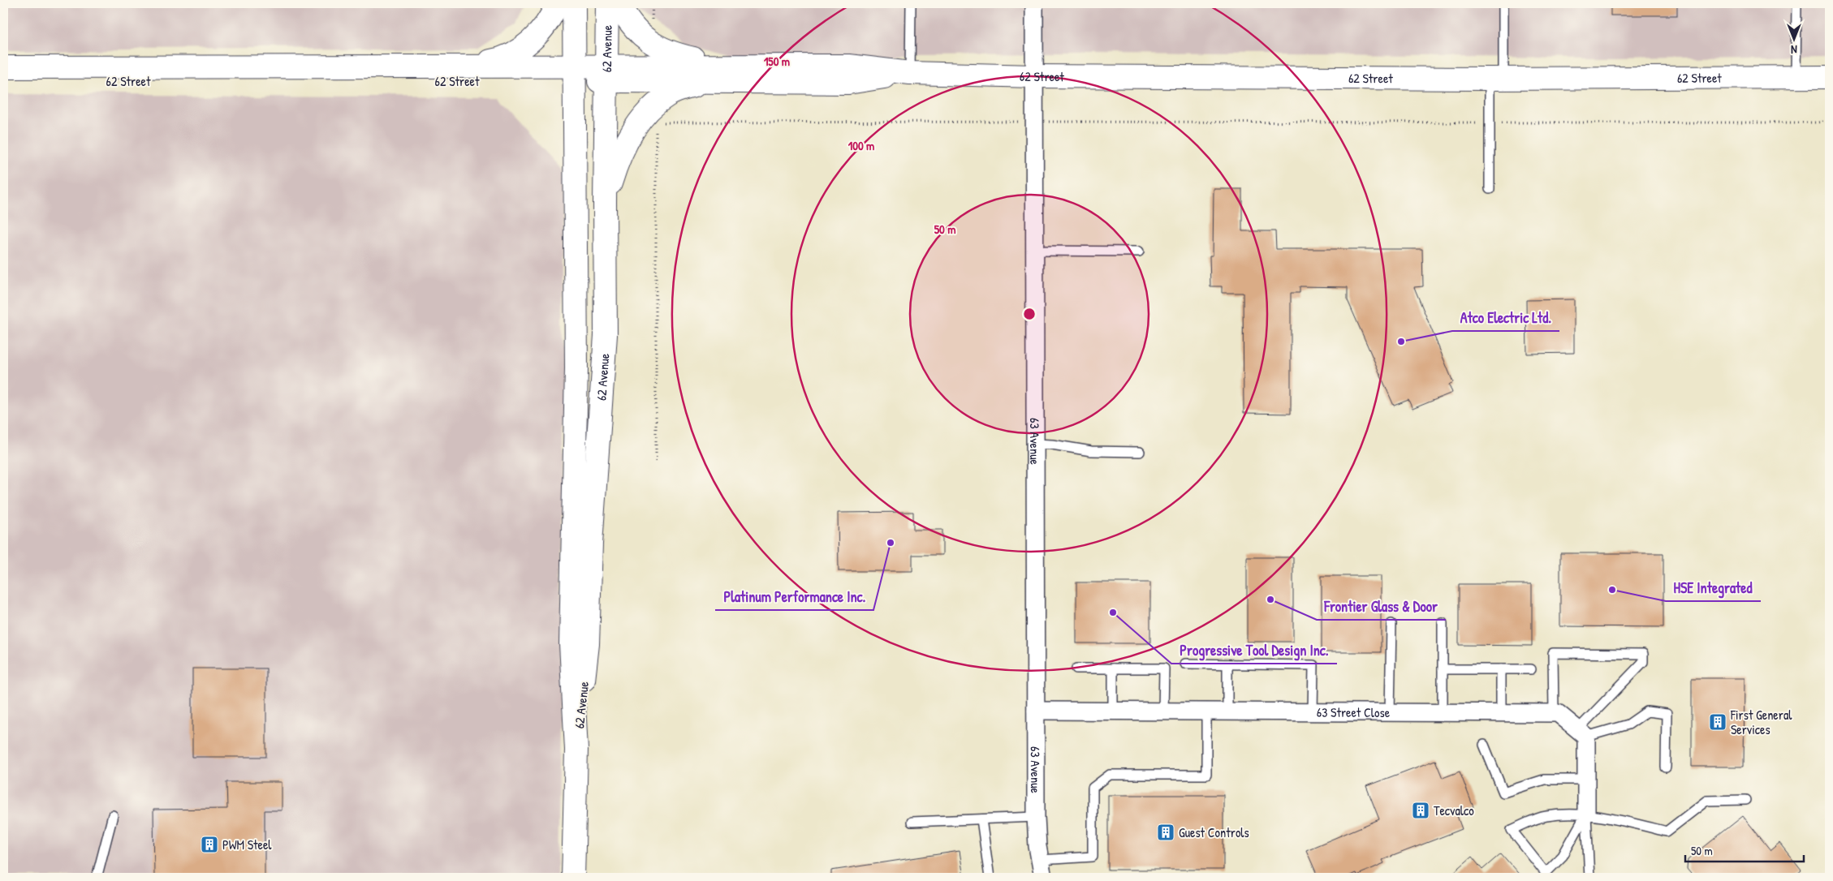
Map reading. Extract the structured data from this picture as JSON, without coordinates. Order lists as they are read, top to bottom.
{
  "streets": {
    "main road": ["62 Avenue", "62 Street"],
    "street": ["63 Avenue", "63 Street Close"]
  },
  "crossings": [
    ["62 Avenue", "62 Street"],
    ["62 Street", "63 Avenue"],
    ["63 Avenue", "63 Street Close"]
  ],
  "places": {
    "other": [
      "Atco Electric Ltd.",
      "Platinum Performance Inc.",
      "HSE Integrated",
      "Frontier Glass & Door",
      "Progressive Tool Design Inc."
    ],
    "building": [
      "First General Services",
      "Tecvalco",
      "Guest Controls",
      "PWM Steel"
    ]
  },
  "scale_bar": "50 m",
  "north": "bottom",
  "rings": ["150 m", "100 m", "50 m"]
}
